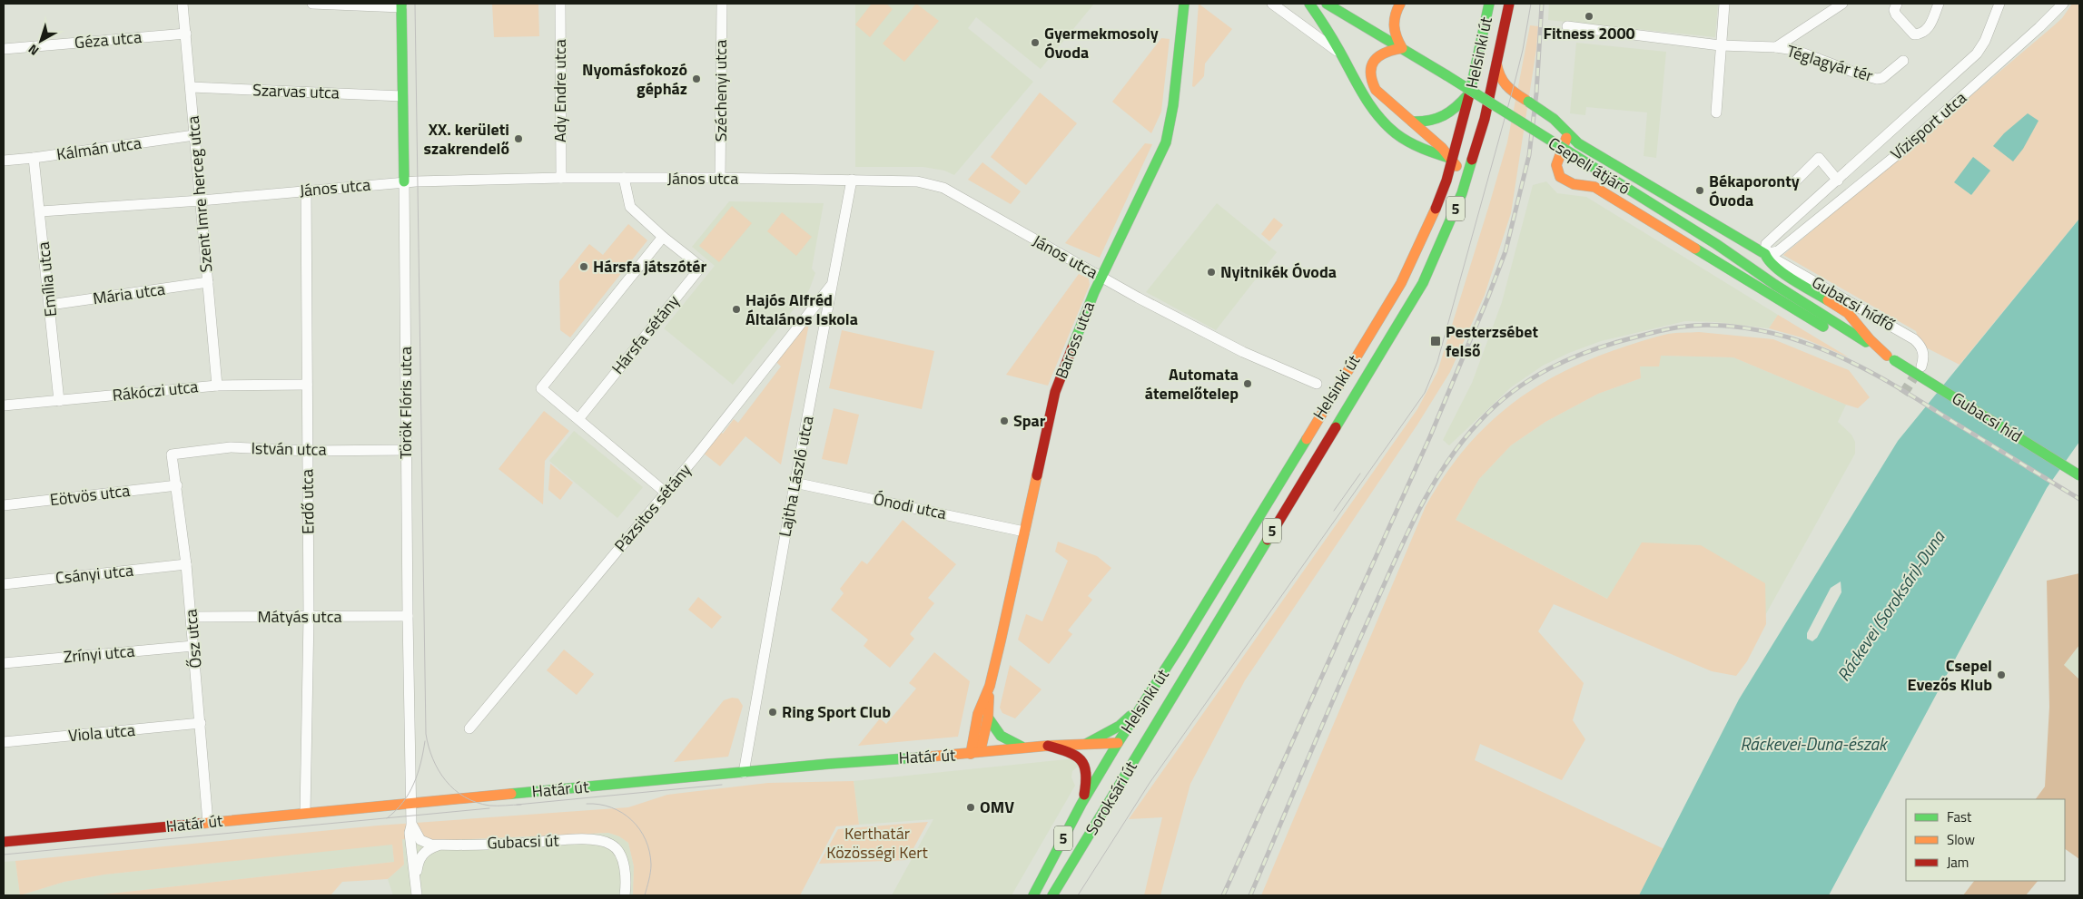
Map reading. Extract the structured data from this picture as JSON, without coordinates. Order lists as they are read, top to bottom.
{
  "streets": {
    "main road": [
      "Helsinki út",
      "Csepeli átjáró",
      "5",
      "Baross utca",
      "Török Flóris utca",
      "Gubacsi híd",
      "Határ út",
      "Soroksári út"
    ],
    "street": [
      "Géza utca",
      "Téglagyár tér",
      "Ady Endre utca",
      "Széchenyi utca",
      "Szarvas utca",
      "Vízisport utca",
      "Kálmán utca",
      "János utca",
      "Szent Imre herceg utca",
      "Emília utca",
      "Mária utca",
      "Gubacsi hídfő",
      "Hársfa sétány",
      "Rákóczi utca",
      "István utca",
      "Lajtha László utca",
      "Eötvös utca",
      "Erdő utca",
      "Ónodi utca",
      "Pázsitos sétány",
      "Csányi utca",
      "Mátyás utca",
      "Ősz utca",
      "Zrínyi utca",
      "Viola utca",
      "Gubacsi út"
    ]
  },
  "crossings": [
    ["Géza utca", "Szent Imre herceg utca"],
    ["Helsinki út", "Határ út"],
    ["Helsinki út", "Soroksári út"],
    ["Ady Endre utca", "János utca"],
    ["Széchenyi utca", "János utca"],
    ["Szarvas utca", "Szent Imre herceg utca"],
    ["Szarvas utca", "Török Flóris utca"],
    ["Vízisport utca", "Gubacsi hídfő"],
    ["Kálmán utca", "Szent Imre herceg utca"],
    ["Kálmán utca", "Emília utca"],
    ["Csepeli átjáró", "Gubacsi híd"],
    ["János utca", "Szent Imre herceg utca"],
    ["János utca", "Emília utca"],
    ["János utca", "Hársfa sétány"],
    ["János utca", "Baross utca"],
    ["János utca", "Török Flóris utca"],
    ["János utca", "Lajtha László utca"],
    ["János utca", "Erdő utca"],
    ["Szent Imre herceg utca", "Mária utca"],
    ["Szent Imre herceg utca", "Rákóczi utca"],
    ["Emília utca", "Mária utca"],
    ["Emília utca", "Rákóczi utca"],
    ["Baross utca", "Ónodi utca"],
    ["Baross utca", "Határ út"],
    ["Rákóczi utca", "Erdő utca"],
    ["Török Flóris utca", "István utca"],
    ["Török Flóris utca", "Mátyás utca"],
    ["Török Flóris utca", "Határ út"],
    ["István utca", "Erdő utca"],
    ["István utca", "Ősz utca"],
    ["Lajtha László utca", "Ónodi utca"],
    ["Lajtha László utca", "Pázsitos sétány"],
    ["Lajtha László utca", "Határ út"],
    ["Eötvös utca", "Ősz utca"],
    ["Erdő utca", "Mátyás utca"],
    ["Erdő utca", "Határ út"],
    ["Csányi utca", "Ősz utca"],
    ["Mátyás utca", "Ősz utca"],
    ["Ősz utca", "Zrínyi utca"],
    ["Ősz utca", "Viola utca"],
    ["Ősz utca", "Határ út"],
    ["Határ út", "Soroksári út"]
  ],
  "water": ["Ráckevei (Soroksári)-Duna", "Ráckevei-Duna-észak"],
  "parks": ["Kerthatár Közösségi Kert"],
  "places": {
    "other": [
      "Fitness 2000",
      "Gyermekmosoly Óvoda",
      "Nyomásfokozó gépház",
      "XX. kerületi szakrendelő",
      "Békaporonty Óvoda",
      "Hársfa játszótér",
      "Nyitnikék Óvoda",
      "Hajós Alfréd Általános Iskola",
      "Automata átemelőtelep",
      "Spar",
      "Csepel Evezős Klub",
      "Ring Sport Club",
      "OMV"
    ],
    "transit": ["Pesterzsébet felső"]
  },
  "legend": ["Fast", "Slow", "Jam"],
  "north": "bottom left"
}
